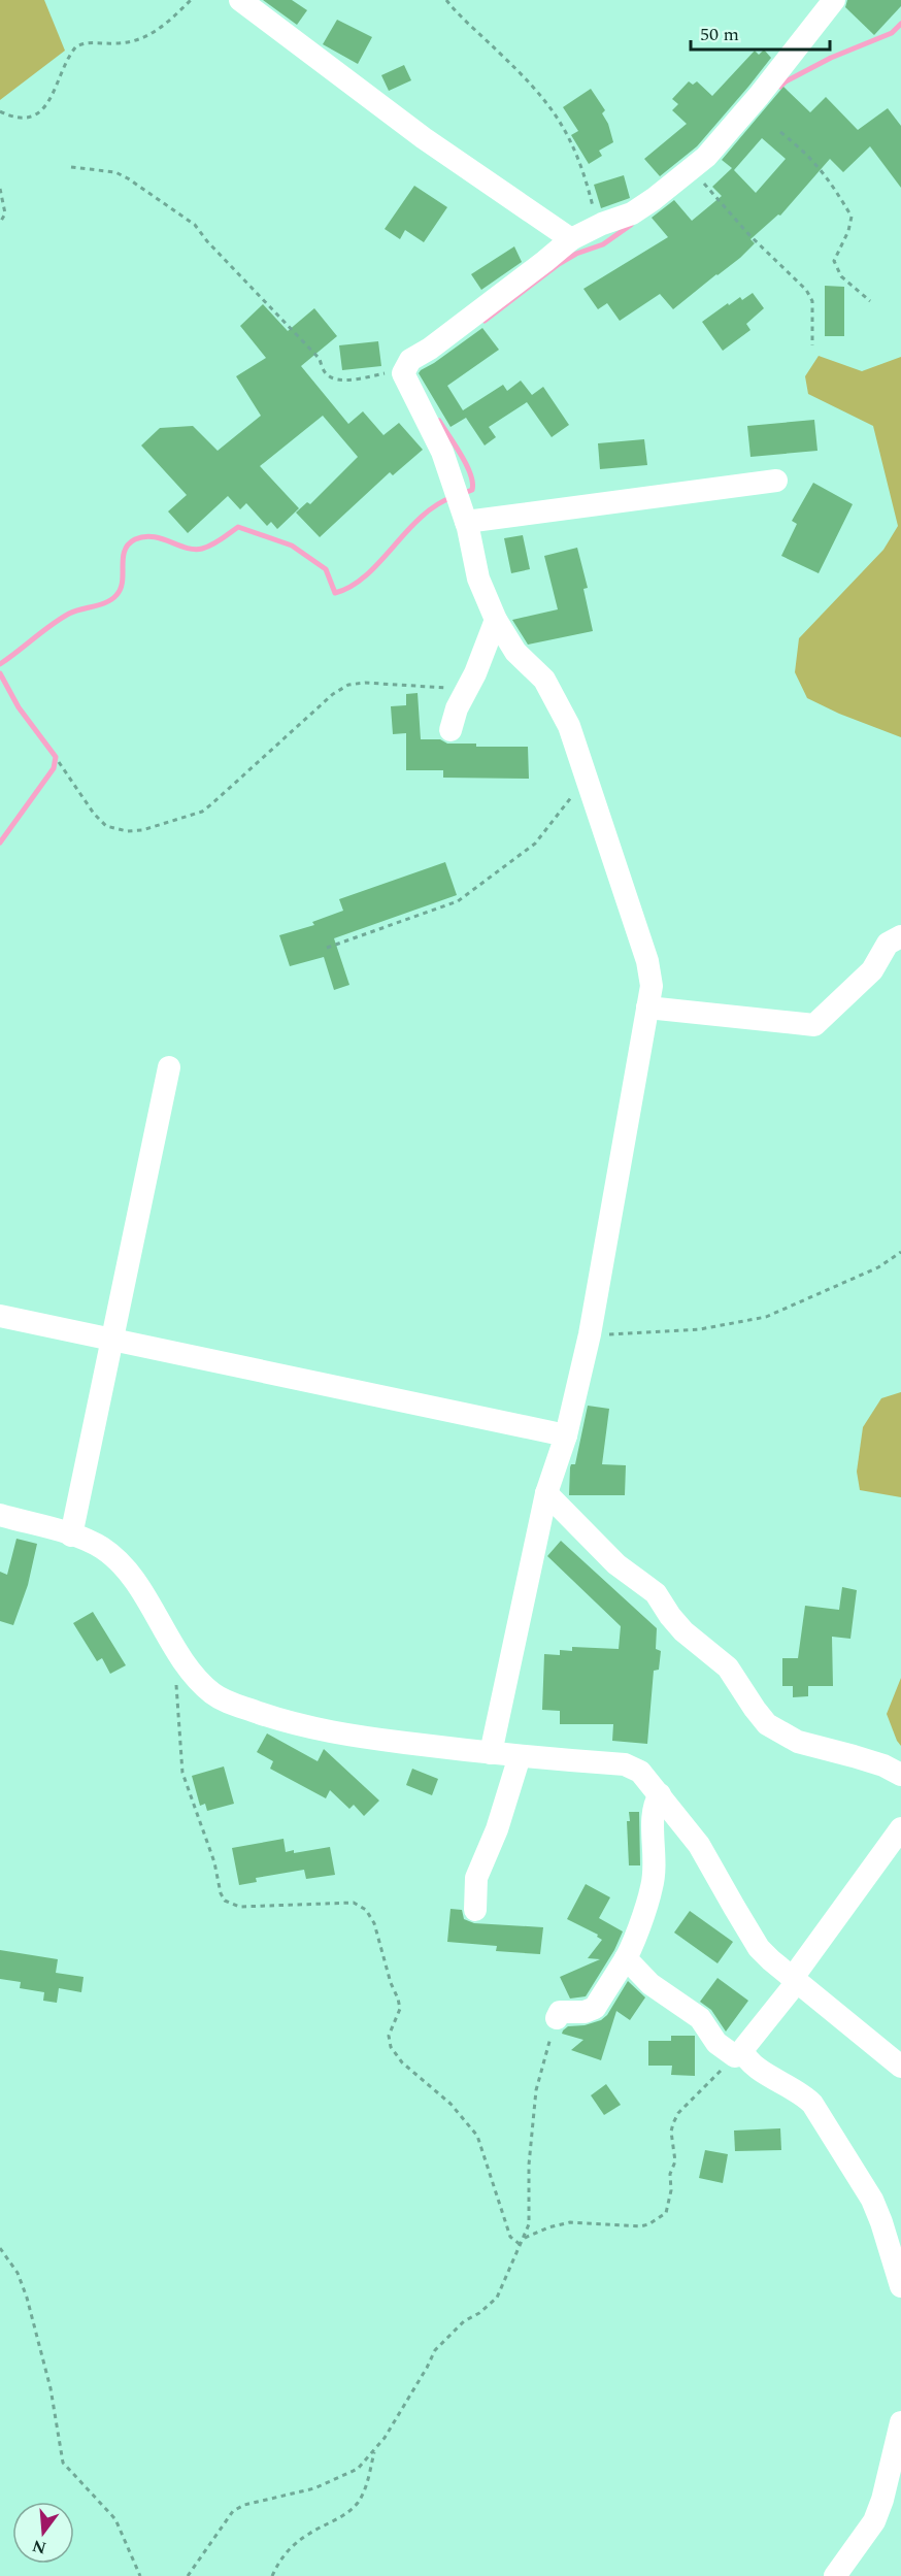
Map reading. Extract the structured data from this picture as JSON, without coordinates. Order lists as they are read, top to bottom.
{
  "scale_bar": "50 m",
  "north": "bottom"
}
